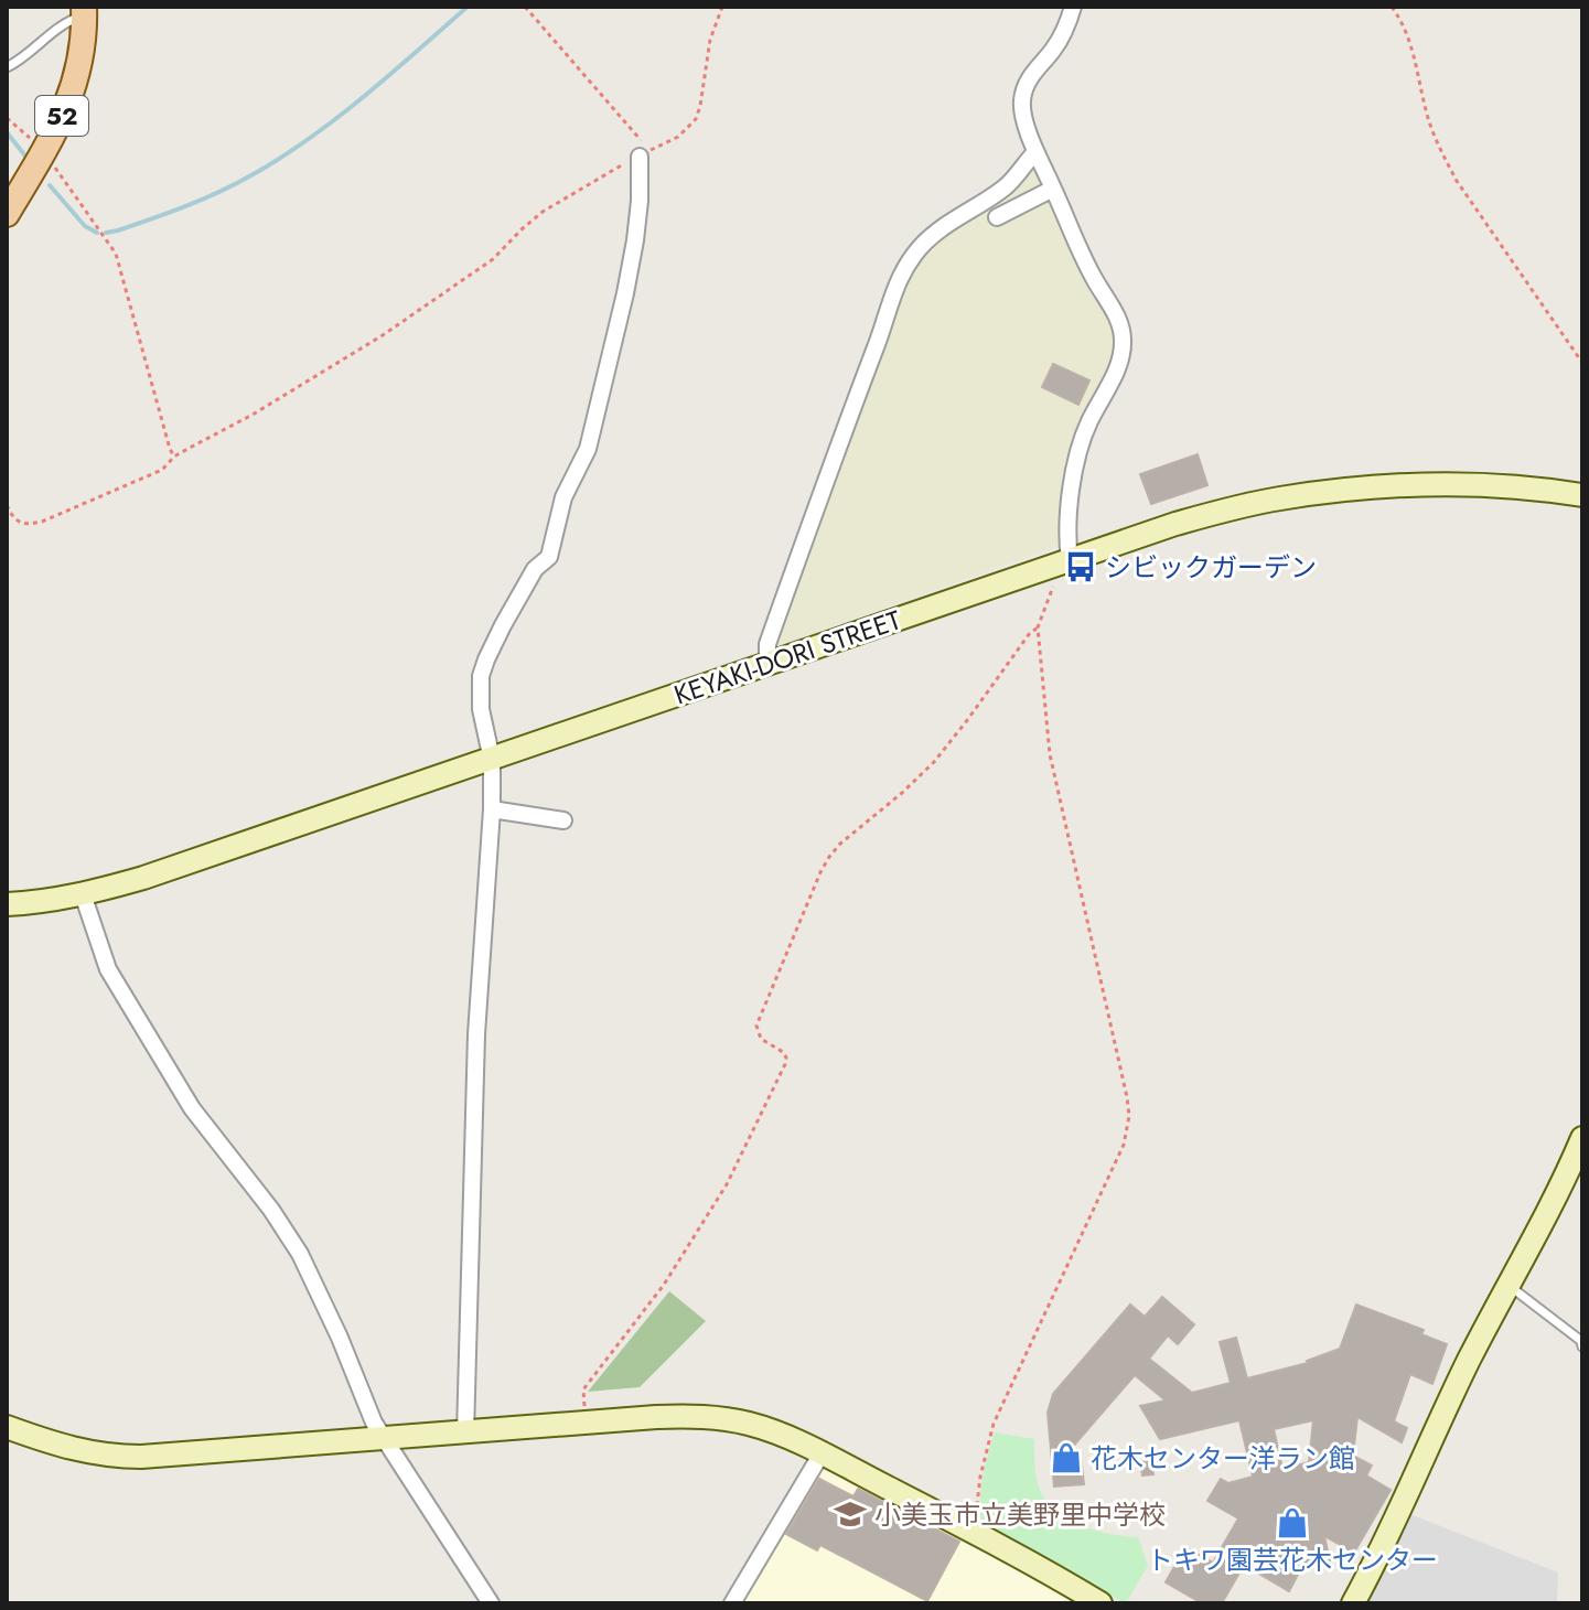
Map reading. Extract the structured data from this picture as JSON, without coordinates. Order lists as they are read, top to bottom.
{
  "streets": {
    "main road": ["52"],
    "street": ["KEYAKI-DORI STREET"]
  },
  "places": {
    "bus stop": ["シビックガーデン"],
    "shop": ["花木センター洋ラン館", "トキワ園芸花木センター"],
    "school or university": ["小美玉市立美野里中学校"]
  }
}
